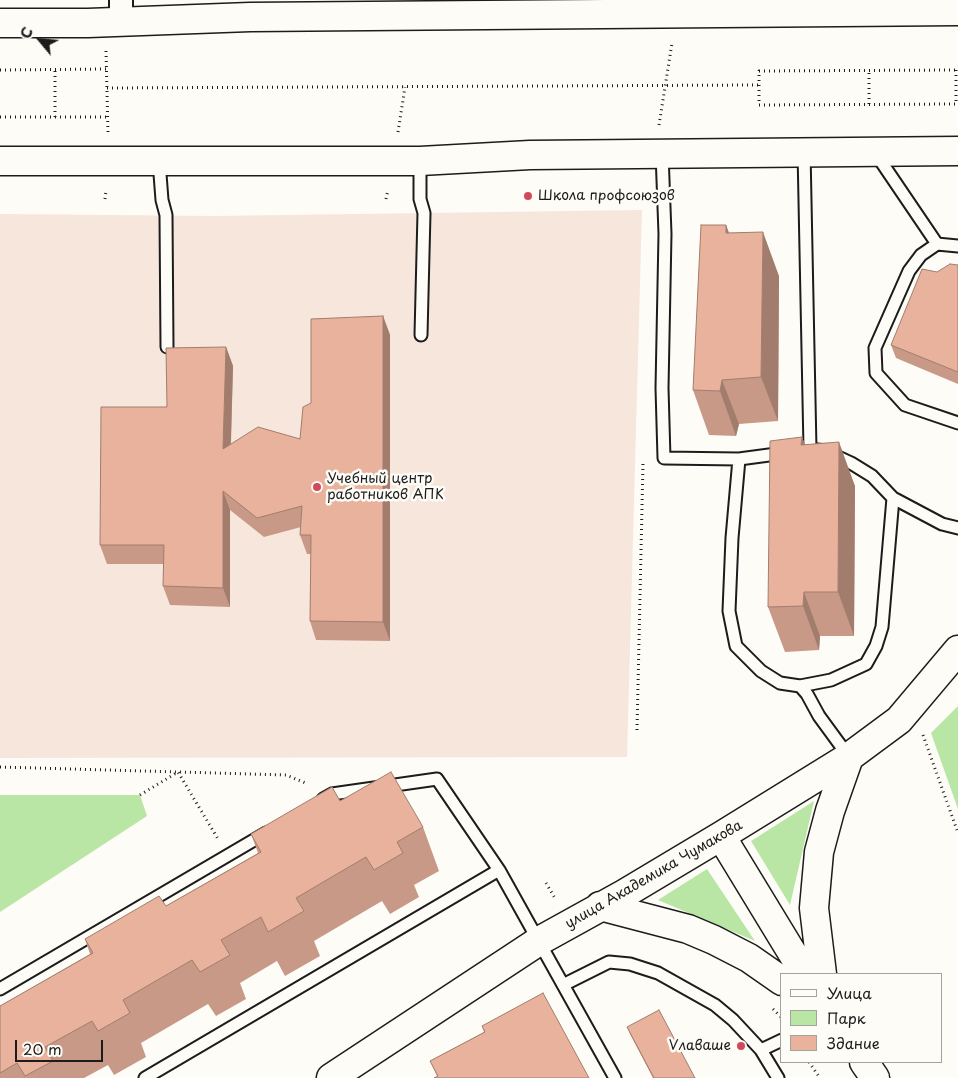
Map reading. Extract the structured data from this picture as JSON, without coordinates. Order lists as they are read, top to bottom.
{
  "streets": {
    "street": ["улица Академика Чумакова"]
  },
  "places": ["Школа профсоюзов", "Учебный центр работников АПК", "Vлаваше"],
  "legend": ["Улица", "Парк", "Здание"],
  "scale_bar": "20 m",
  "north": "top left"
}
